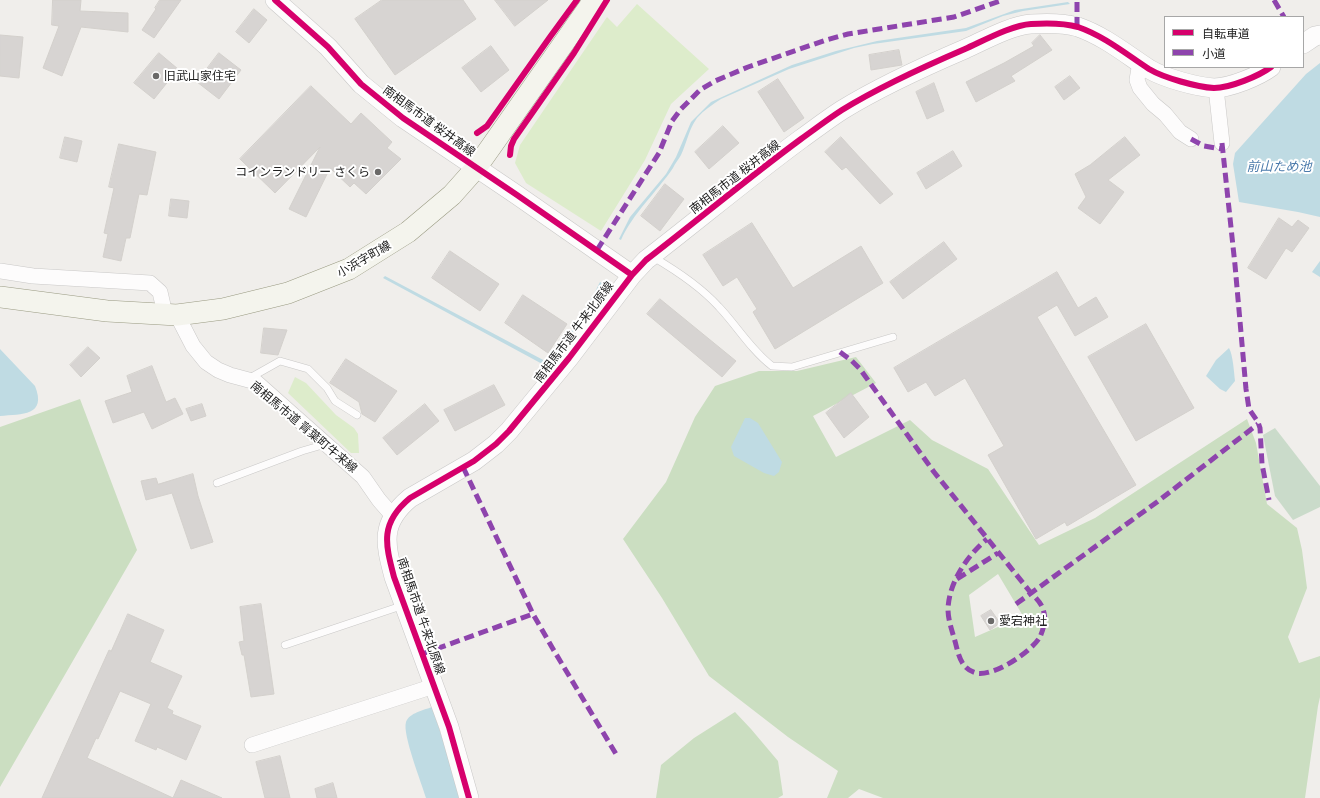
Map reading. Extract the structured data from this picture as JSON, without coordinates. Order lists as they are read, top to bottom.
{
  "streets": {
    "main road": ["小浜字町線"],
    "street": ["南相馬市道 桜井高線", "南相馬市道 牛来北原線", "南相馬市道 青葉町牛来線"]
  },
  "crossings": [
    ["南相馬市道 桜井高線", "小浜字町線"],
    ["南相馬市道 桜井高線", "南相馬市道 牛来北原線"],
    ["小浜字町線", "南相馬市道 青葉町牛来線"],
    ["南相馬市道 牛来北原線", "南相馬市道 青葉町牛来線"]
  ],
  "water": ["前山ため池"],
  "places": ["旧武山家住宅", "コインランドリー さくら", "愛宕神社"],
  "legend": ["自転車道", "小道"]
}
